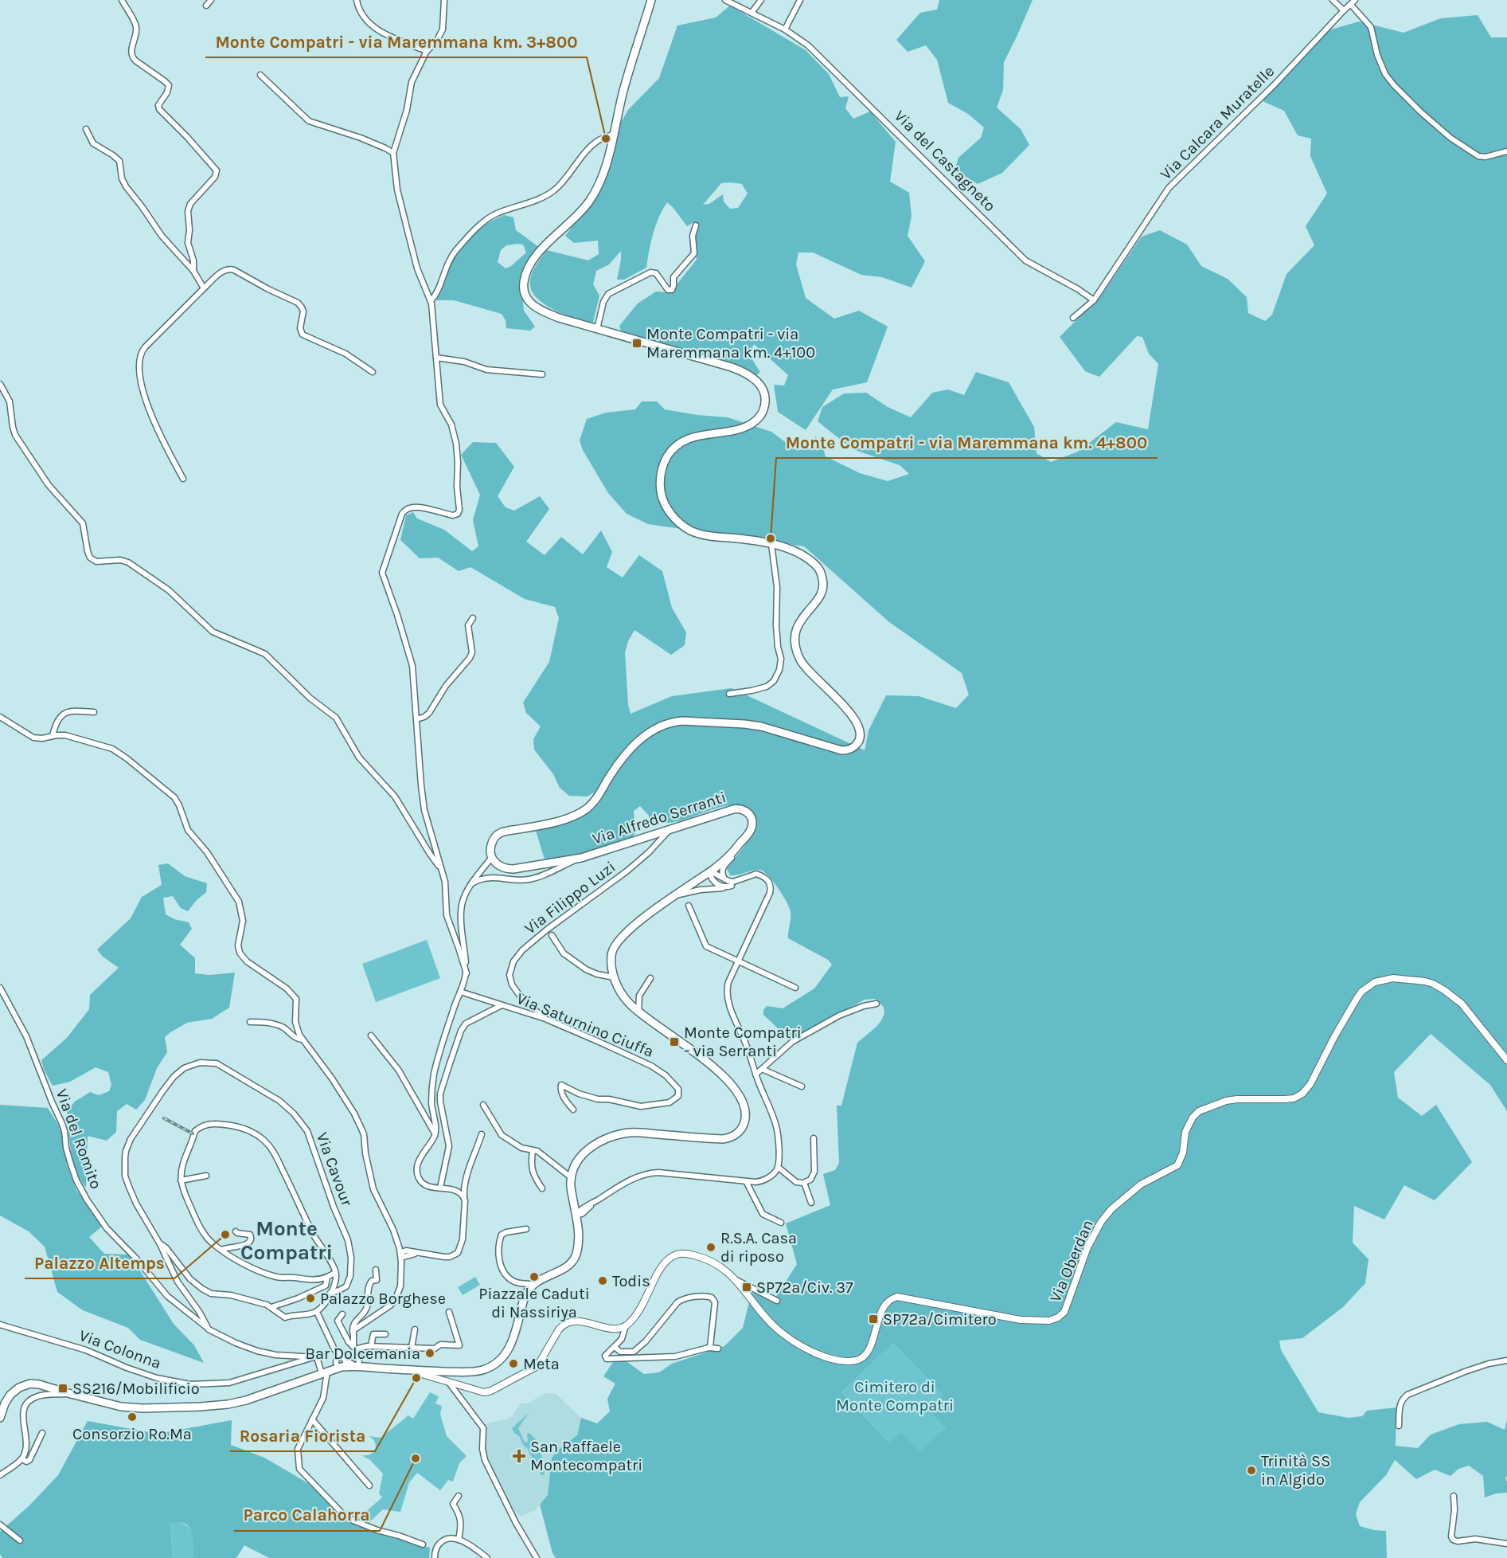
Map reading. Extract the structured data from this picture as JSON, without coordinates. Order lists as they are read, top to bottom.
{
  "streets": {
    "main road": ["Via Alfredo Serranti"],
    "street": [
      "Via Calcara Muratelle",
      "Via del Castagneto",
      "Via Filippo Luzi",
      "Via Saturnino Ciuffa",
      "Via del Romito",
      "Via Cavour",
      "Via Oberdan",
      "Via Colonna"
    ]
  },
  "crossings": [
    ["Via Calcara Muratelle", "Via del Castagneto"],
    ["Via Alfredo Serranti", "Via Filippo Luzi"],
    ["Via Filippo Luzi", "Via Saturnino Ciuffa"],
    ["Via del Romito", "Via Colonna"]
  ],
  "districts": ["Monte Compatri"],
  "parks": ["Cimitero di Monte Compatri"],
  "places": {
    "other": [
      "Monte Compatri - via Maremmana km. 3+800",
      "Monte Compatri - via Maremmana km. 4+800",
      "Palazzo Altemps",
      "R.S.A. Casa di riposo",
      "Piazzale Caduti di Nassiriya",
      "Todis",
      "Palazzo Borghese",
      "Bar Dolcemania",
      "Meta",
      "Rosaria Fiorista",
      "Consorzio Ro.Ma",
      "Parco Calahorra",
      "Trinità SS in Algido"
    ],
    "transit": [
      "Monte Compatri - via Maremmana km. 4+100",
      "Monte Compatri - via Serranti",
      "SP72a/Civ. 37",
      "SP72a/Cimitero",
      "SS216/Mobilificio"
    ],
    "health": ["San Raffaele Montecompatri"]
  }
}
